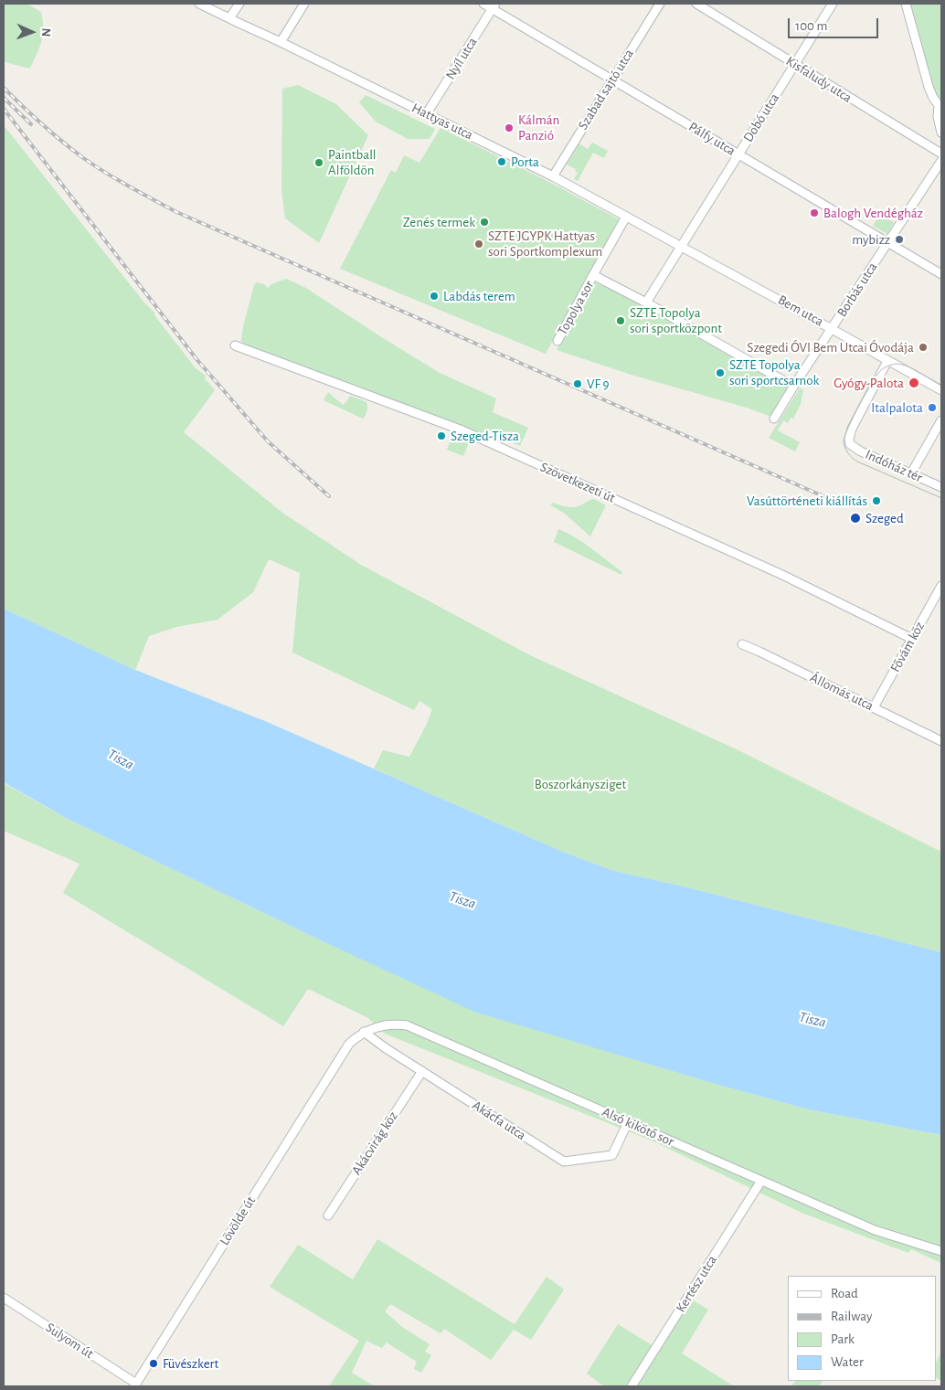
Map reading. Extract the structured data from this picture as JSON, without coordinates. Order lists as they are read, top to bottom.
{
  "streets": {
    "street": [
      "Nyíl utca",
      "Kisfaludy utca",
      "Szabad sajtó utca",
      "Dobó utca",
      "Hattyas utca",
      "Pálfy utca",
      "Borbás utca",
      "Topolya sor",
      "Bem utca",
      "Indóház tér",
      "Szövetkezeti út",
      "Fővám köz",
      "Állomás utca",
      "Akácfa utca",
      "Alsó kikötő sor",
      "Akácvirág köz",
      "Lövölde út",
      "Kertész utca",
      "Sulyom út"
    ]
  },
  "crossings": [
    ["Nyíl utca", "Hattyas utca"],
    ["Nyíl utca", "Pálfy utca"],
    ["Kisfaludy utca", "Dobó utca"],
    ["Szabad sajtó utca", "Hattyas utca"],
    ["Szabad sajtó utca", "Pálfy utca"],
    ["Dobó utca", "Hattyas utca"],
    ["Dobó utca", "Pálfy utca"],
    ["Dobó utca", "Topolya sor"],
    ["Dobó utca", "Bem utca"],
    ["Hattyas utca", "Topolya sor"],
    ["Hattyas utca", "Bem utca"],
    ["Pálfy utca", "Borbás utca"],
    ["Borbás utca", "Bem utca"],
    ["Bem utca", "Indóház tér"],
    ["Szövetkezeti út", "Fővám köz"],
    ["Fővám köz", "Állomás utca"],
    ["Akácfa utca", "Alsó kikötő sor"],
    ["Akácfa utca", "Akácvirág köz"],
    ["Alsó kikötő sor", "Lövölde út"],
    ["Alsó kikötő sor", "Kertész utca"],
    ["Lövölde út", "Sulyom út"]
  ],
  "water": ["Tisza"],
  "parks": ["Boszorkánysziget"],
  "places": [
    "Kálmán Panzió",
    "Porta",
    "Paintball Alföldön",
    "Balogh Vendégház",
    "Zenés termek",
    "mybizz",
    "SZTE JGYPK Hattyas sori Sportkomplexum",
    "Labdás terem",
    "SZTE Topolya sori sportközpont",
    "Szegedi ÓVI Bem Utcai Óvodája",
    "SZTE Topolya sori sportcsarnok",
    "Gyógy-Palota",
    "VF 9",
    "Italpalota",
    "Szeged-Tisza",
    "Vasúttörténeti kiállítás",
    "Szeged",
    "Füvészkert"
  ],
  "legend": [
    "Road",
    "Railway",
    "Park",
    "Water"
  ],
  "scale_bar": "100 m",
  "north": "right"
}
